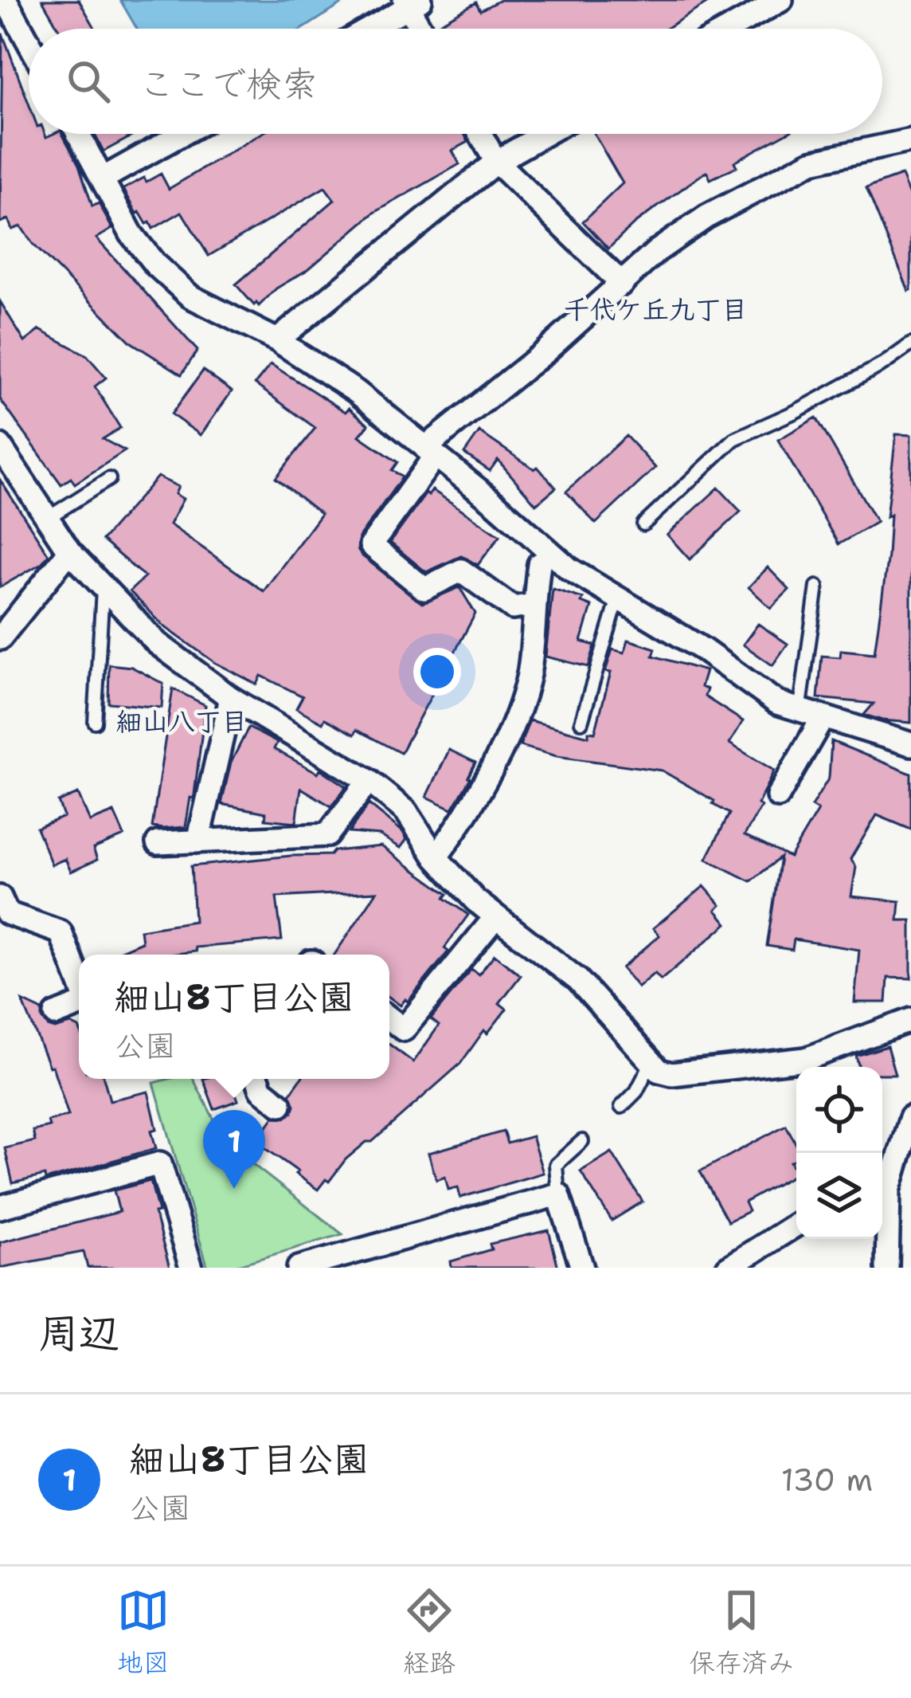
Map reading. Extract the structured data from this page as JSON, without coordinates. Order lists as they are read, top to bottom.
{
  "districts": ["千代ケ丘九丁目", "細山八丁目"],
  "page": {
    "search": "ここで検索",
    "popup": ["細山8丁目公園", "公園"],
    "pins": "1",
    "heading": "周辺",
    "list": [
      {
        "mark": "1",
        "name": "細山8丁目公園",
        "note": "公園",
        "value": "130 m"
      }
    ],
    "nav": ["地図", "経路", "保存済み"]
  }
}
